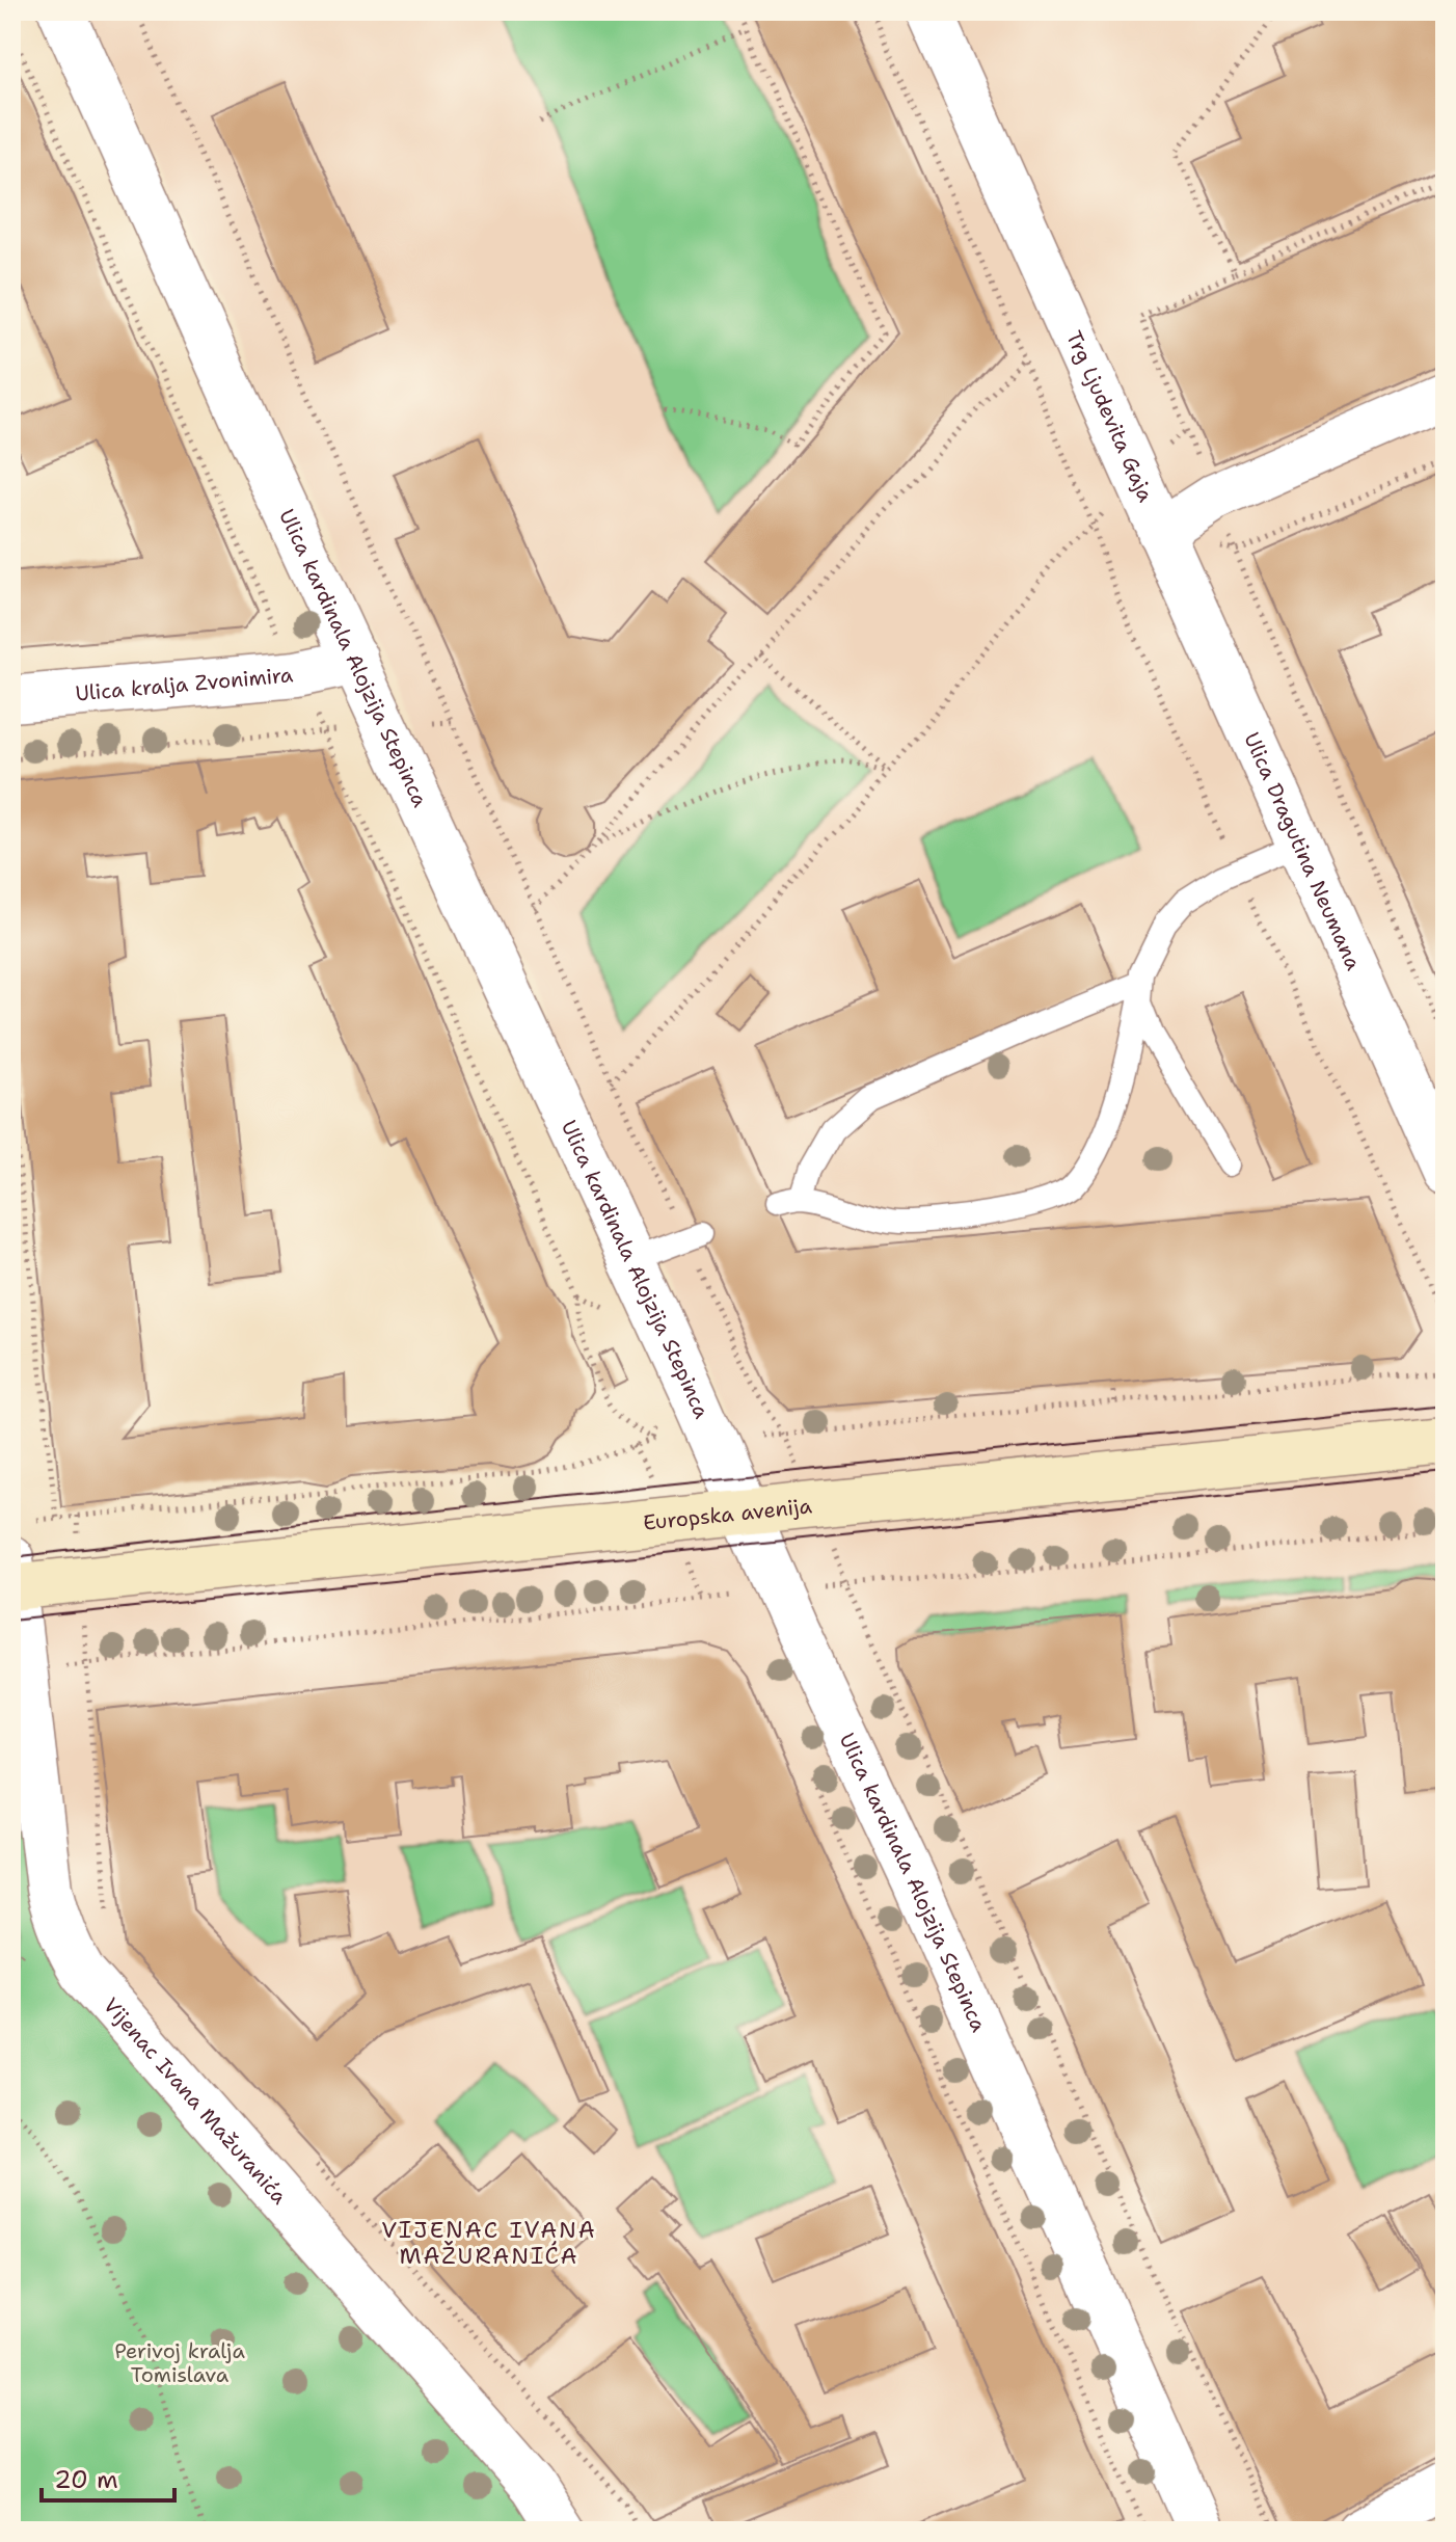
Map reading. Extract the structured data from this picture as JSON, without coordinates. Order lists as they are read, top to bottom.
{
  "streets": {
    "street": [
      "Trg Ljudevita Gaja",
      "Ulica kardinala Alojzija Stepinca",
      "Ulica kralja Zvonimira",
      "Ulica Dragutina Neumana",
      "Europska avenija",
      "Vijenac Ivana Mažuranića"
    ]
  },
  "crossings": [
    ["Trg Ljudevita Gaja", "Ulica Dragutina Neumana"],
    ["Ulica kardinala Alojzija Stepinca", "Ulica kralja Zvonimira"],
    ["Ulica kardinala Alojzija Stepinca", "Europska avenija"],
    ["Europska avenija", "Vijenac Ivana Mažuranića"]
  ],
  "districts": ["VIJENAC IVANA MAŽURANIĆA"],
  "parks": ["Perivoj kralja Tomislava"],
  "scale_bar": "20 m"
}
